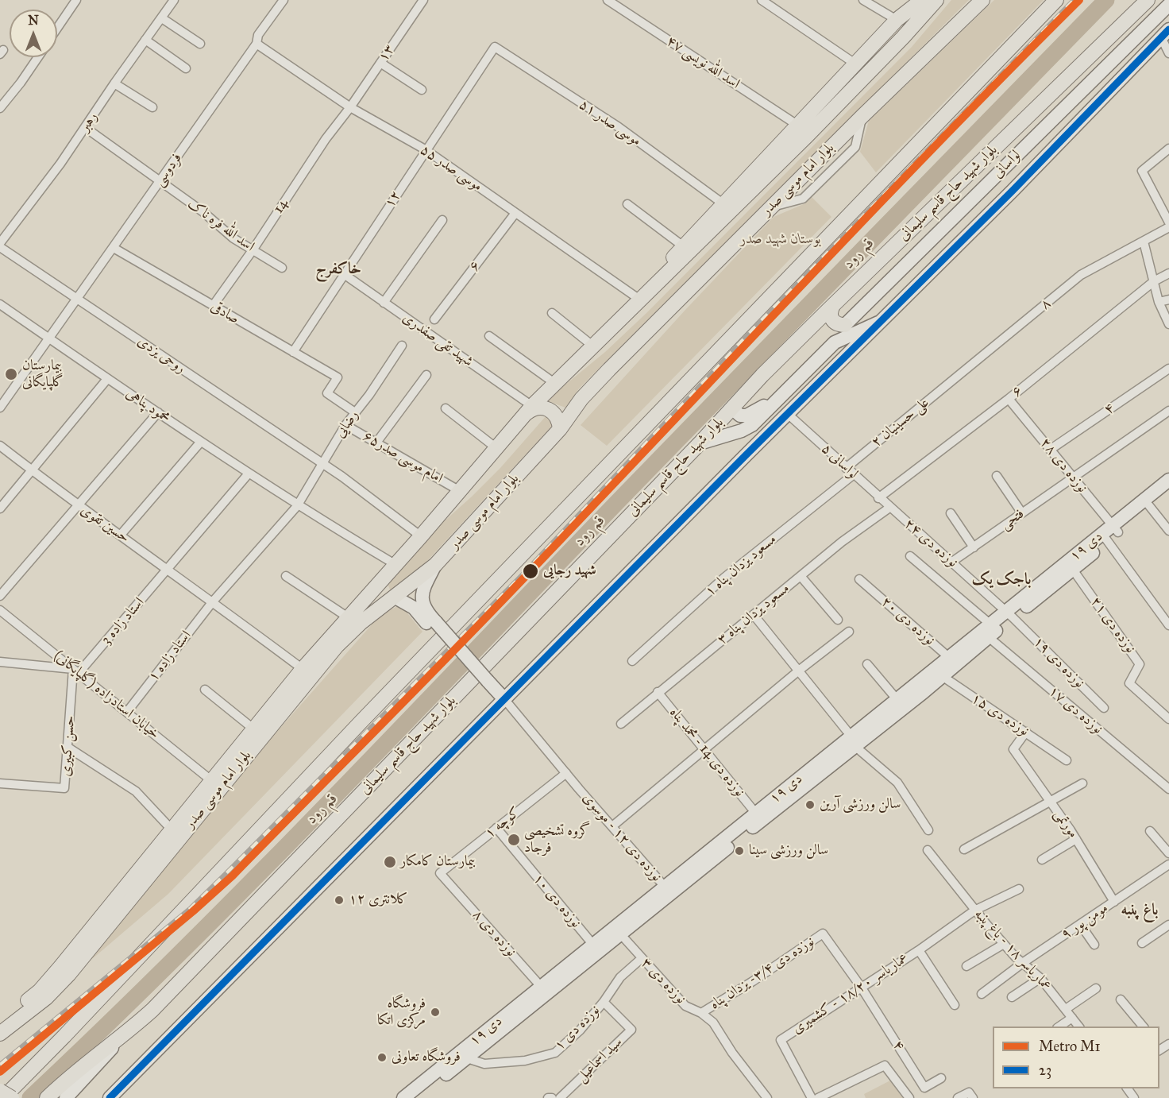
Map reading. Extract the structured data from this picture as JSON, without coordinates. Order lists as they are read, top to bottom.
{
  "streets": {
    "main road": [
      "لواسانی",
      "بلوار امام موسی صدر",
      "بلوار شهید حاج قاسم سلیمانی",
      "۱۹ دی"
    ],
    "street": [
      "۱۳",
      "۴۷ اسد الله نویسی",
      "رهبر",
      "موسی صدر ۵۱",
      "موسی صدر ۵۵",
      "فردوسی",
      "۱۲",
      "14",
      "اسد الله فره ناک",
      "۶",
      "۸",
      "صادقی",
      "شهید تقی صفدری",
      "روحی یزدی",
      "محمود پناهی",
      "۴",
      "۲ علی حسینیان",
      "رضایی",
      "امام موسی صدر۶۵",
      "لواسانی ۵",
      "نوزده دی ۲۸",
      "فتحی",
      "حسین تقوی",
      "نوزده دی ۲۴",
      "۱ مسعود یزدان پناه",
      "۳ مسعود یزدان پناه",
      "استاد زاده 3",
      "نوزده دی ۲۰",
      "نوزده دی ۲۱",
      "استاد زاده ۱",
      "نوزده دی ۱۹",
      "خیابان استادزاده (گلپایگانی)",
      "نوزده دی ۱۷",
      "نوزده دی ۱۵",
      "حسن کبیری",
      "نوزده دی 14 - محمد پناه",
      "کوچه ۱",
      "مورتمی",
      "نوزده دی ۱۲ - موسوی",
      "نوزده دی ۱۰",
      "مومن پور ۹",
      "نوزده دی ۸",
      "عماریاسر ۱۸ - باغ پنبه",
      "نوزده دی ۳/۴- یزدان پناه",
      "نوزده دی ۳",
      "عماریاسر ۱۸/۲۰ - کشمیری",
      "نوزده دی ۱",
      "سید اسماعیل"
    ]
  },
  "crossings": [
    ["۱۳", "موسی صدر ۵۵"],
    ["۱۳", "14"],
    ["رهبر", "اسد الله فره ناک"],
    ["موسی صدر ۵۱", "۱۲"],
    ["لواسانی", "لواسانی ۵"],
    ["لواسانی", "نوزده دی ۱۲ - موسوی"],
    ["موسی صدر ۵۵", "فردوسی"],
    ["موسی صدر ۵۵", "بلوار امام موسی صدر"],
    ["موسی صدر ۵۵", "۱۲"],
    ["موسی صدر ۵۵", "14"],
    ["موسی صدر ۵۵", "۶"],
    ["فردوسی", "اسد الله فره ناک"],
    ["فردوسی", "صادقی"],
    ["فردوسی", "روحی یزدی"],
    ["فردوسی", "محمود پناهی"],
    ["بلوار امام موسی صدر", "شهید تقی صفدری"],
    ["بلوار امام موسی صدر", "روحی یزدی"],
    ["بلوار امام موسی صدر", "محمود پناهی"],
    ["بلوار امام موسی صدر", "امام موسی صدر۶۵"],
    ["بلوار امام موسی صدر", "حسین تقوی"],
    ["بلوار امام موسی صدر", "خیابان استادزاده (گلپایگانی)"],
    ["۱۲", "صادقی"],
    ["۱۲", "شهید تقی صفدری"],
    ["14", "اسد الله فره ناک"],
    ["14", "صادقی"],
    ["۶", "لواسانی ۵"],
    ["۶", "نوزده دی ۲۸"],
    ["۸", "۲ علی حسینیان"],
    ["صادقی", "رضایی"],
    ["روحی یزدی", "رضایی"],
    ["محمود پناهی", "رضایی"],
    ["محمود پناهی", "استاد زاده ۱"],
    ["۴", "نوزده دی ۲۸"],
    ["۴", "نوزده دی ۳/۴- یزدان پناه"],
    ["۴", "عماریاسر ۱۸/۲۰ - کشمیری"],
    ["۲ علی حسینیان", "لواسانی ۵"],
    ["رضایی", "امام موسی صدر۶۵"],
    ["رضایی", "استاد زاده ۱"],
    ["لواسانی ۵", "نوزده دی ۲۴"],
    ["لواسانی ۵", "۱ مسعود یزدان پناه"],
    ["لواسانی ۵", "۳ مسعود یزدان پناه"],
    ["نوزده دی ۲۸", "فتحی"],
    ["نوزده دی ۲۸", "۱۹ دی"],
    ["فتحی", "نوزده دی ۲۴"],
    ["حسین تقوی", "استاد زاده 3"],
    ["حسین تقوی", "استاد زاده ۱"],
    ["نوزده دی ۲۴", "۱۹ دی"],
    ["نوزده دی ۲۴", "۳ مسعود یزدان پناه"],
    ["نوزده دی ۲۴", "نوزده دی ۱۹"],
    ["۱۹ دی", "نوزده دی ۲۰"],
    ["۱۹ دی", "نوزده دی ۲۱"],
    ["۱۹ دی", "نوزده دی ۱۹"],
    ["۱۹ دی", "نوزده دی ۱۷"],
    ["۱۹ دی", "نوزده دی ۱۵"],
    ["۱۹ دی", "نوزده دی 14 - محمد پناه"],
    ["۱۹ دی", "نوزده دی ۱۲ - موسوی"],
    ["۱۹ دی", "نوزده دی ۱۰"],
    ["۱۹ دی", "نوزده دی ۸"],
    ["۱۹ دی", "نوزده دی ۳"],
    ["۱۹ دی", "نوزده دی ۱"],
    ["۳ مسعود یزدان پناه", "نوزده دی 14 - محمد پناه"],
    ["استاد زاده 3", "خیابان استادزاده (گلپایگانی)"],
    ["استاد زاده 3", "حسن کبیری"],
    ["استاد زاده ۱", "خیابان استادزاده (گلپایگانی)"],
    ["خیابان استادزاده (گلپایگانی)", "حسن کبیری"],
    ["نوزده دی ۱۵", "مورتمی"],
    ["کوچه ۱", "نوزده دی ۱۲ - موسوی"],
    ["کوچه ۱", "نوزده دی ۱۰"],
    ["کوچه ۱", "نوزده دی ۸"],
    ["مورتمی", "مومن پور ۹"],
    ["مومن پور ۹", "عماریاسر ۱۸ - باغ پنبه"],
    ["عماریاسر ۱۸ - باغ پنبه", "عماریاسر ۱۸/۲۰ - کشمیری"],
    ["نوزده دی ۳/۴- یزدان پناه", "نوزده دی ۳"],
    ["نوزده دی ۳/۴- یزدان پناه", "عماریاسر ۱۸/۲۰ - کشمیری"],
    ["نوزده دی ۳", "نوزده دی ۱"],
    ["نوزده دی ۱", "سید اسماعیل"]
  ],
  "districts": ["خاکفرج", "باجک یک", "باغ پنبه"],
  "water": ["قم رود"],
  "parks": ["بوستان شهید صدر"],
  "places": [
    "بیمارستان گلپایگانی",
    "شهید رجایی",
    "سالن ورزشی آرین",
    "گروه تشخیصی فرجاد",
    "سالن ورزشی سینا",
    "بیمارستان کامکار",
    "کلانتری ۱۲",
    "فروشگاه مرکزی اتکا",
    "فروشگاه تعاونی"
  ],
  "lines": ["metro line M1", "transit line 23"],
  "legend": ["Metro M1", "23"],
  "north": "top"
}
